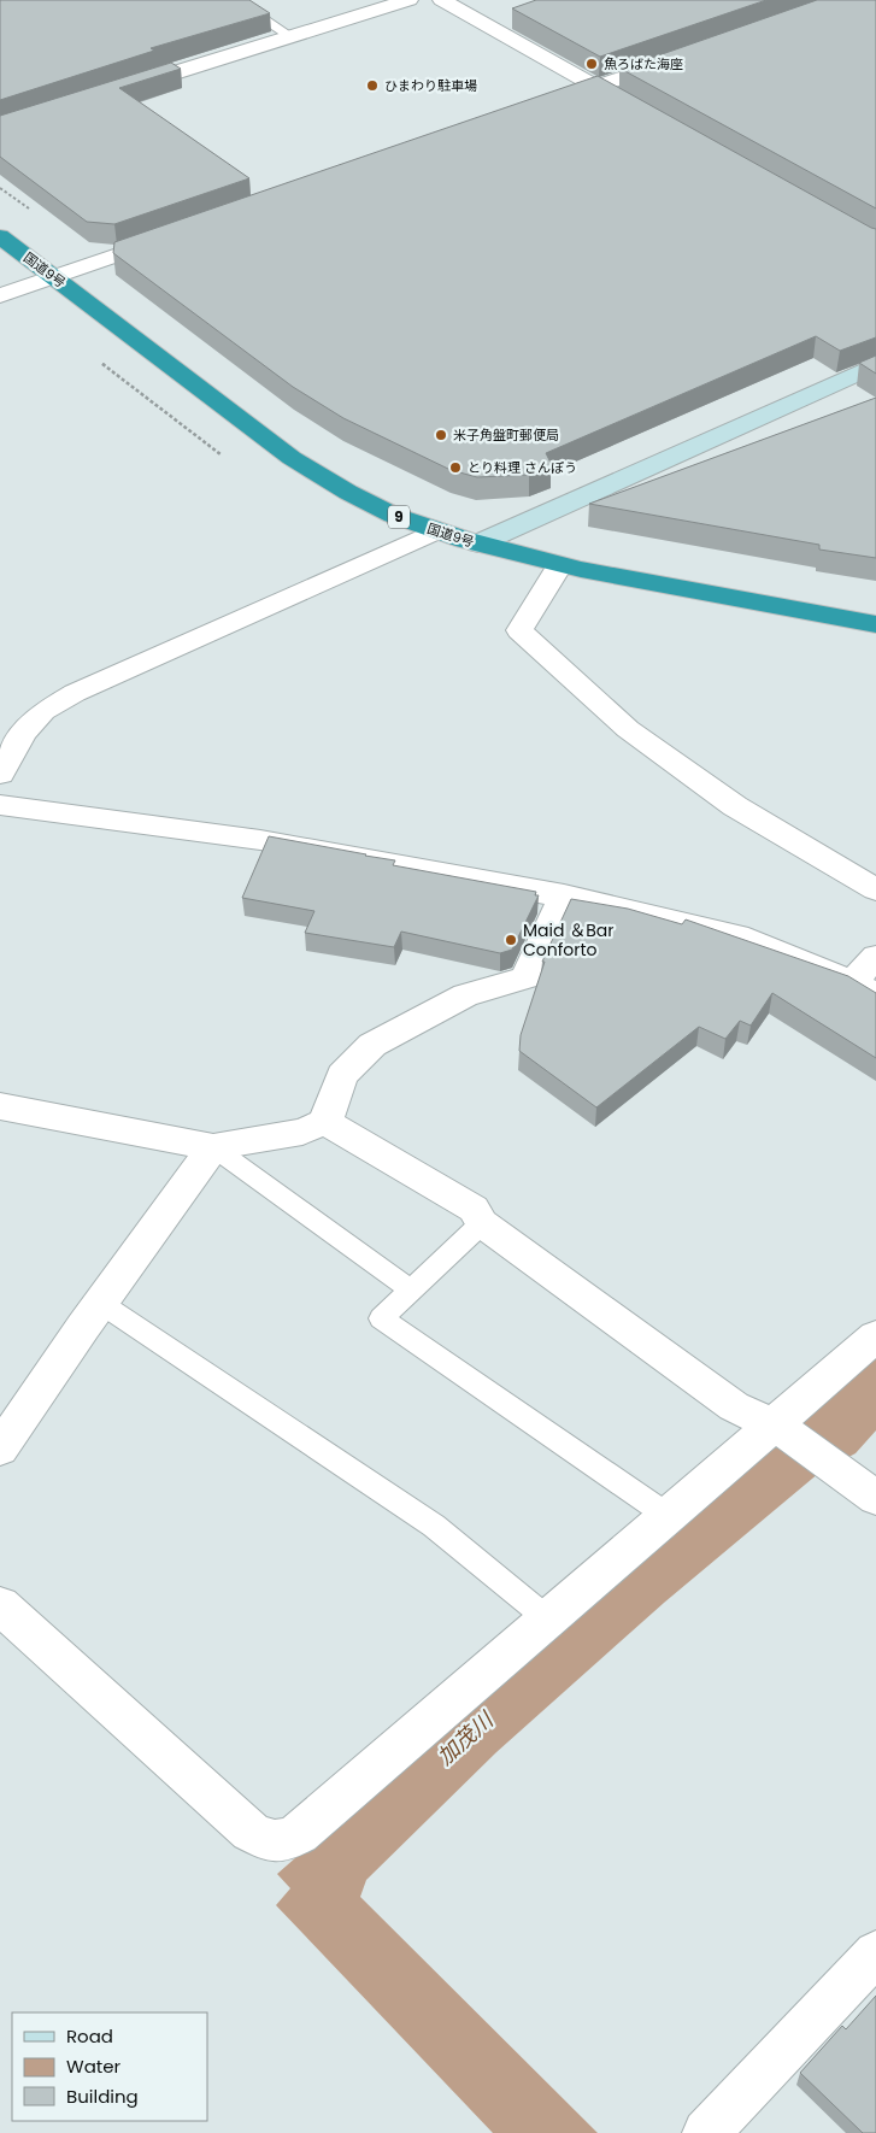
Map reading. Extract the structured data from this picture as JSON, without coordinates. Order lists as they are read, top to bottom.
{
  "streets": {
    "highway": ["国道9号", "9"]
  },
  "water": ["加茂川"],
  "places": [
    "魚ろばた海座",
    "ひまわり駐車場",
    "米子角盤町郵便局",
    "とり料理 さんぽう",
    "Maid ＆Bar Conforto"
  ],
  "legend": ["Road", "Water", "Building"]
}
